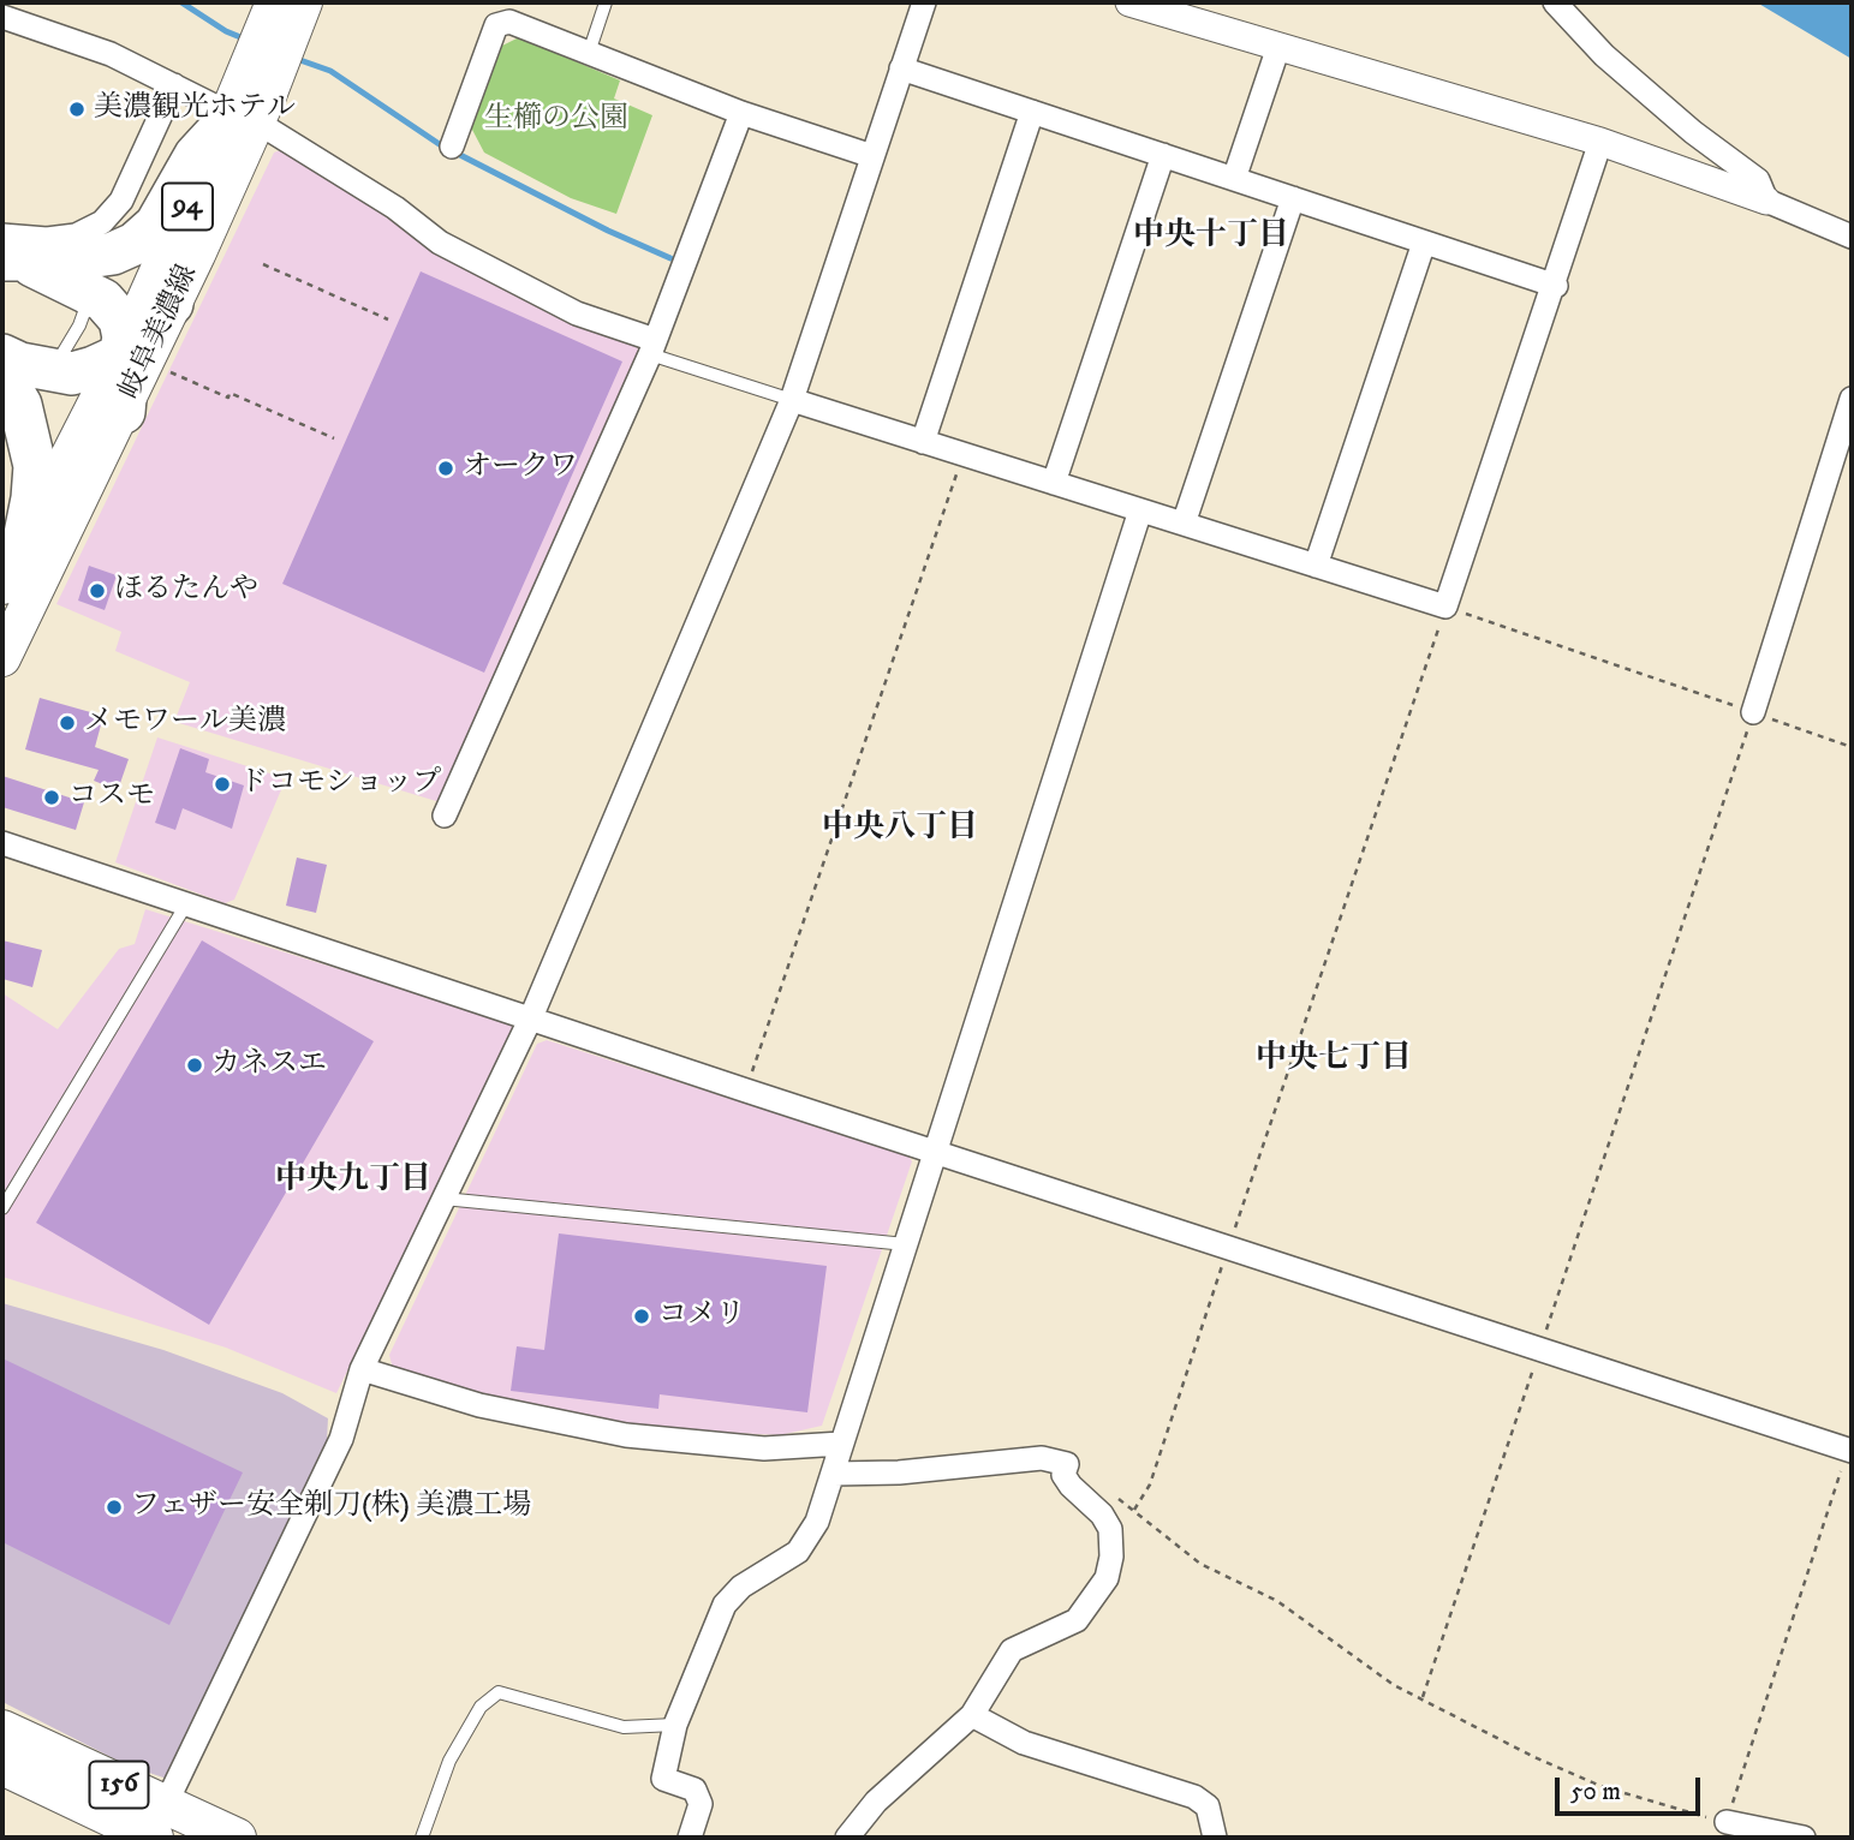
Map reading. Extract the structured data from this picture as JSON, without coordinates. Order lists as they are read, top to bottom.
{
  "streets": {
    "highway": ["156"],
    "main road": ["94", "岐阜美濃線"]
  },
  "districts": [
    "中央十丁目",
    "中央八丁目",
    "中央七丁目",
    "中央九丁目"
  ],
  "parks": ["生櫛の公園"],
  "places": [
    "美濃観光ホテル",
    "オークワ",
    "ほるたんや",
    "メモワール美濃",
    "ドコモショップ",
    "コスモ",
    "カネスエ",
    "コメリ",
    "フェザー安全剃刀(株) 美濃工場"
  ],
  "scale_bar": "50 m"
}
